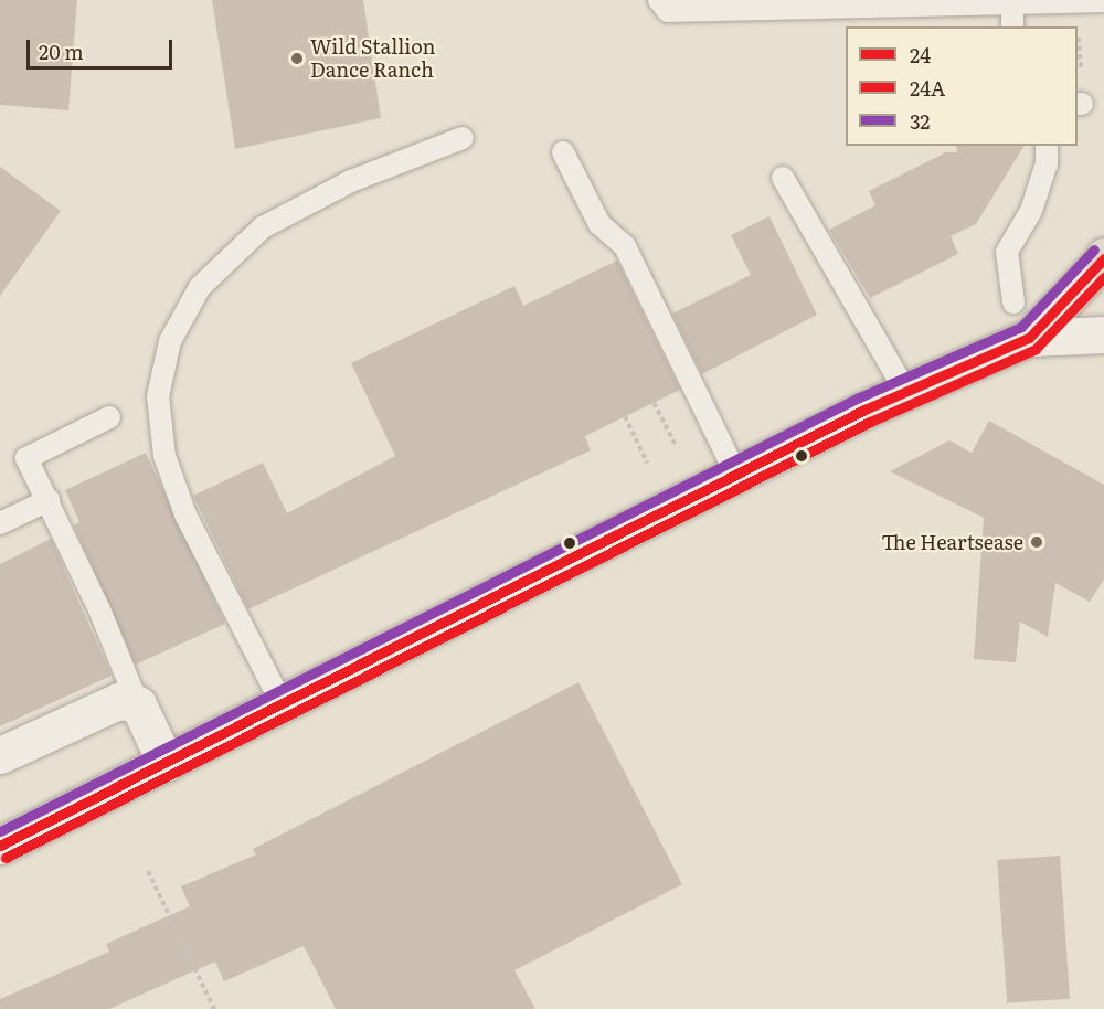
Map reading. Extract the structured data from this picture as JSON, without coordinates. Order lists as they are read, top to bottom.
{
  "places": ["Wild Stallion Dance Ranch", "The Heartsease"],
  "lines": ["transit line 32", "transit line 24", "transit line 24A"],
  "legend": ["24", "24A", "32"],
  "scale_bar": "20 m"
}
